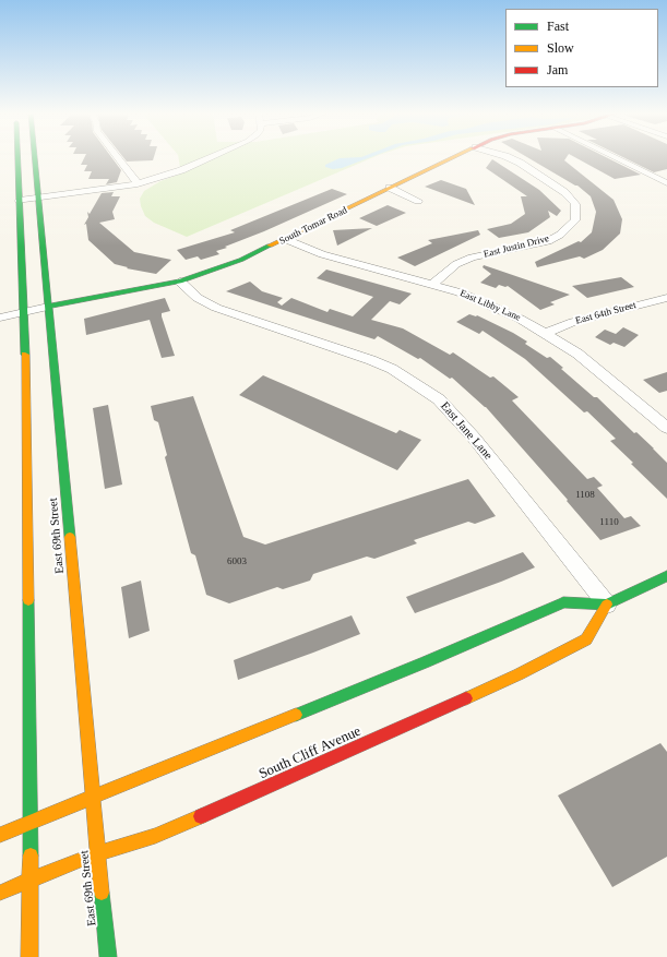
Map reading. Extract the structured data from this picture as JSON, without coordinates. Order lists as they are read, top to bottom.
{
  "streets": {
    "main road": ["South Tomar Road", "East 69th Street", "South Cliff Avenue"],
    "street": [
      "East Justin Drive",
      "East Libby Lane",
      "East 64th Street",
      "East Jane Lane"
    ]
  },
  "crossings": [
    ["South Tomar Road", "East Libby Lane"],
    ["South Tomar Road", "East Jane Lane"],
    ["South Tomar Road", "East 69th Street"],
    ["East Justin Drive", "East Libby Lane"],
    ["East Libby Lane", "East 64th Street"],
    ["East Jane Lane", "South Cliff Avenue"],
    ["East 69th Street", "South Cliff Avenue"]
  ],
  "house_numbers": ["1108", "1110", "6003"],
  "legend": ["Fast", "Slow", "Jam"]
}
